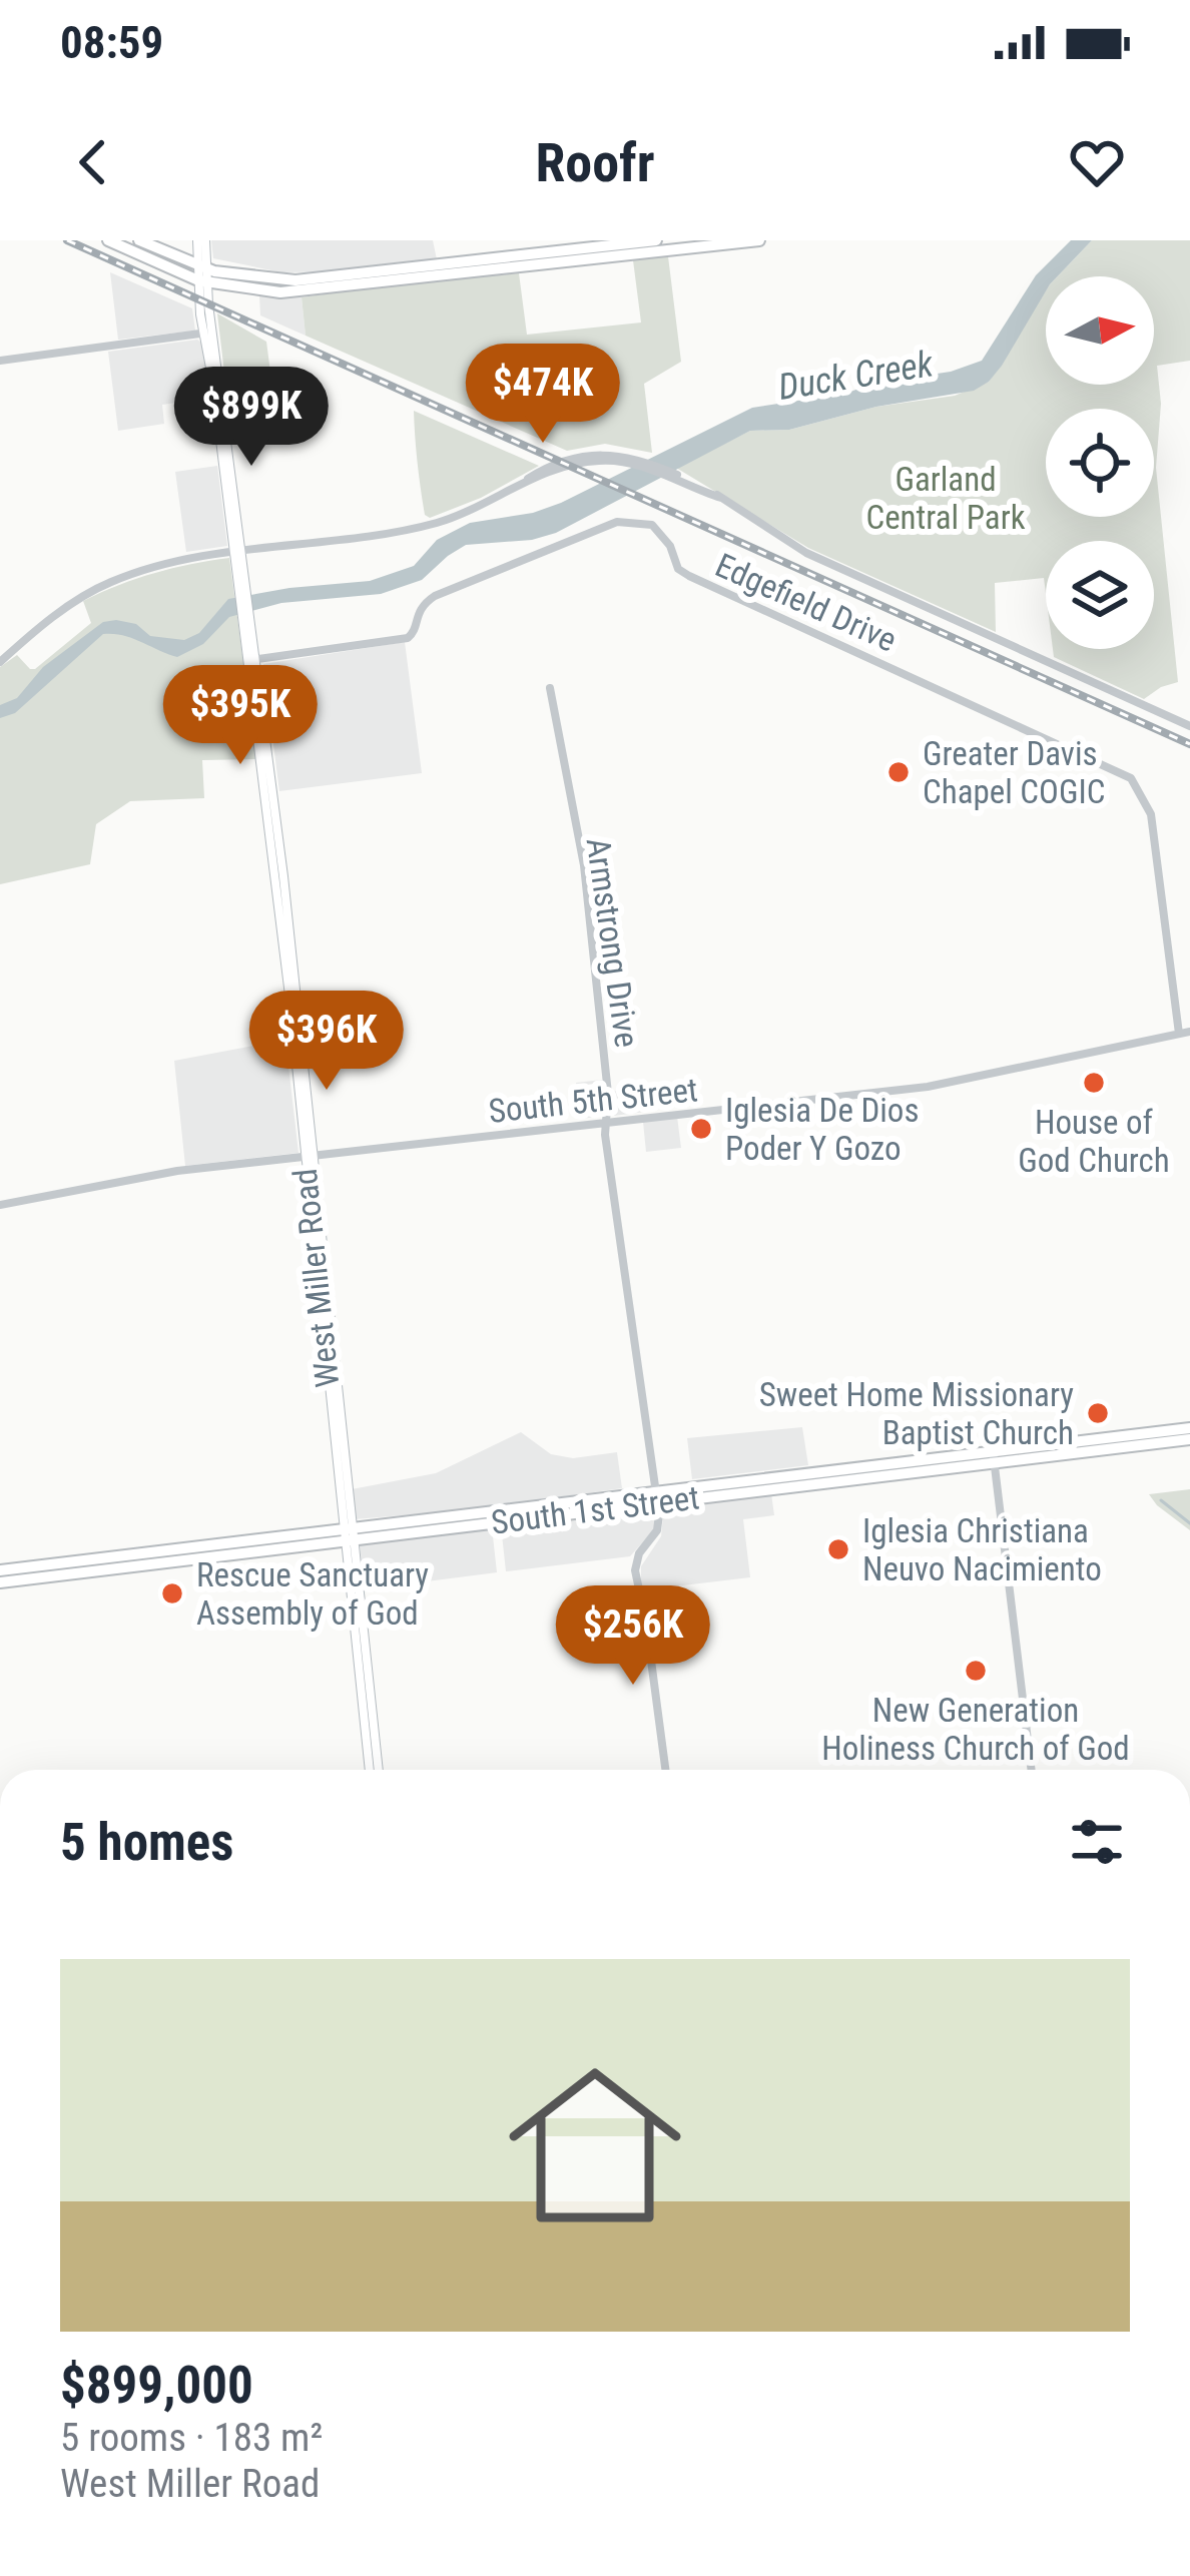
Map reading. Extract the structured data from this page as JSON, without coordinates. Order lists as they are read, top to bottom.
{
  "streets": {
    "main road": ["West Miller Road", "South 1st Street"],
    "street": ["Edgefield Drive", "Armstrong Drive", "South 5th Street"]
  },
  "crossings": [
    ["Edgefield Drive", "South 5th Street"],
    ["Edgefield Drive", "West Miller Road"],
    ["Armstrong Drive", "South 5th Street"],
    ["Armstrong Drive", "South 1st Street"],
    ["South 5th Street", "West Miller Road"],
    ["West Miller Road", "South 1st Street"]
  ],
  "water": ["Duck Creek"],
  "parks": ["Garland Central Park"],
  "places": [
    "Greater Davis Chapel COGIC",
    "House of God Church",
    "Iglesia De Dios Poder Y Gozo",
    "Sweet Home Missionary Baptist Church",
    "Iglesia Christiana Neuvo Nacimiento",
    "Rescue Sanctuary Assembly of God",
    "New Generation Holiness Church of God"
  ],
  "north": "right",
  "page": {
    "status": "08:59",
    "header": "Roofr",
    "price": [
      "$474K",
      "$899K",
      "$395K",
      "$396K",
      "$256K"
    ],
    "heading": "5 homes",
    "list": [
      {
        "name": "$899,000",
        "note": "5 rooms · 183 m² · West Miller Road"
      }
    ]
  }
}
